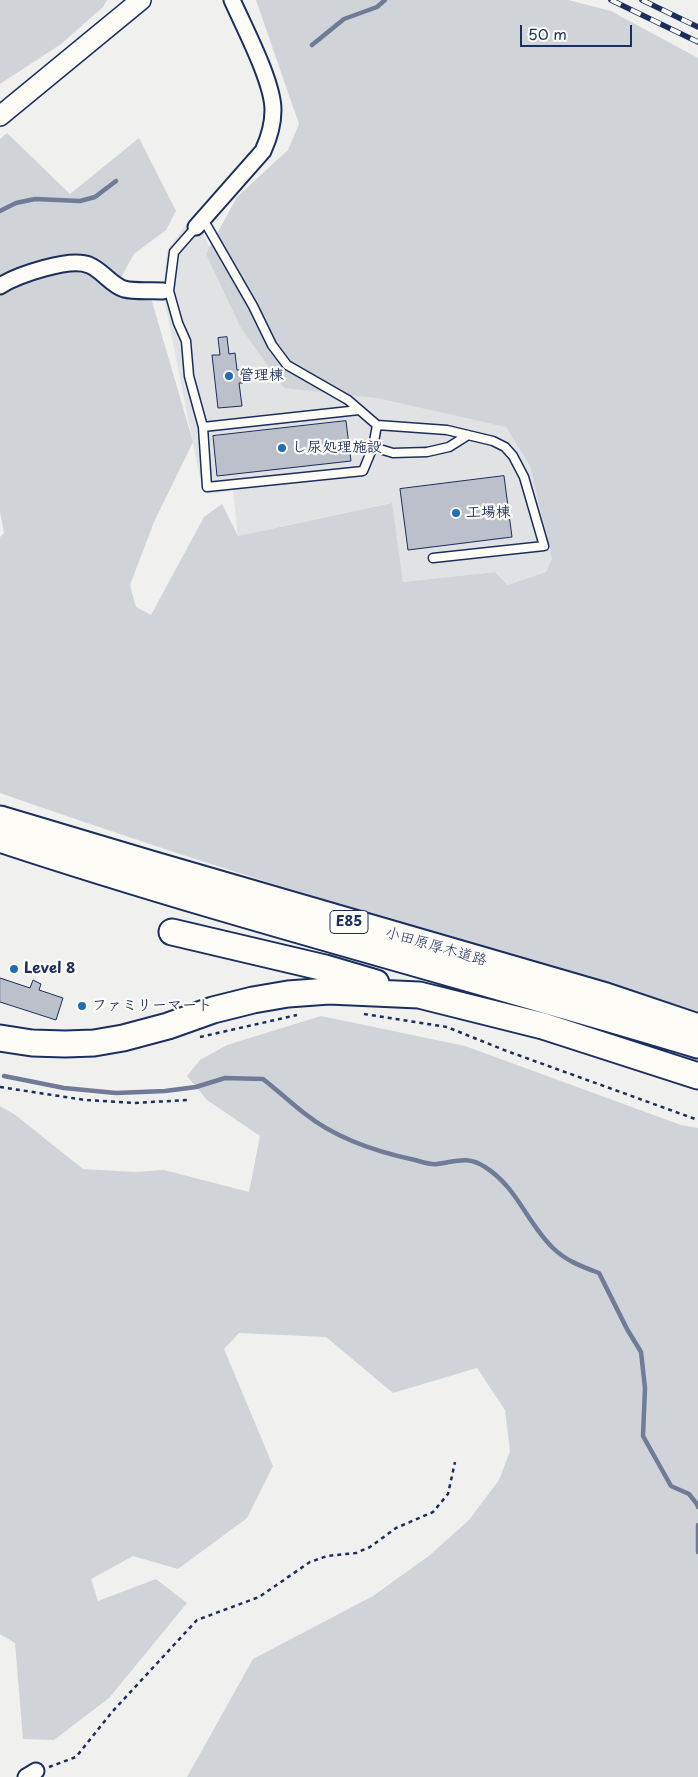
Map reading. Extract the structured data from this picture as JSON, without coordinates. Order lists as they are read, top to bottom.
{
  "streets": {
    "highway": ["E85", "小田原厚木道路"]
  },
  "places": [
    "管理棟",
    "し尿処理施設",
    "工場棟",
    "Level 8",
    "ファミリーマート"
  ],
  "scale_bar": "50 m"
}
